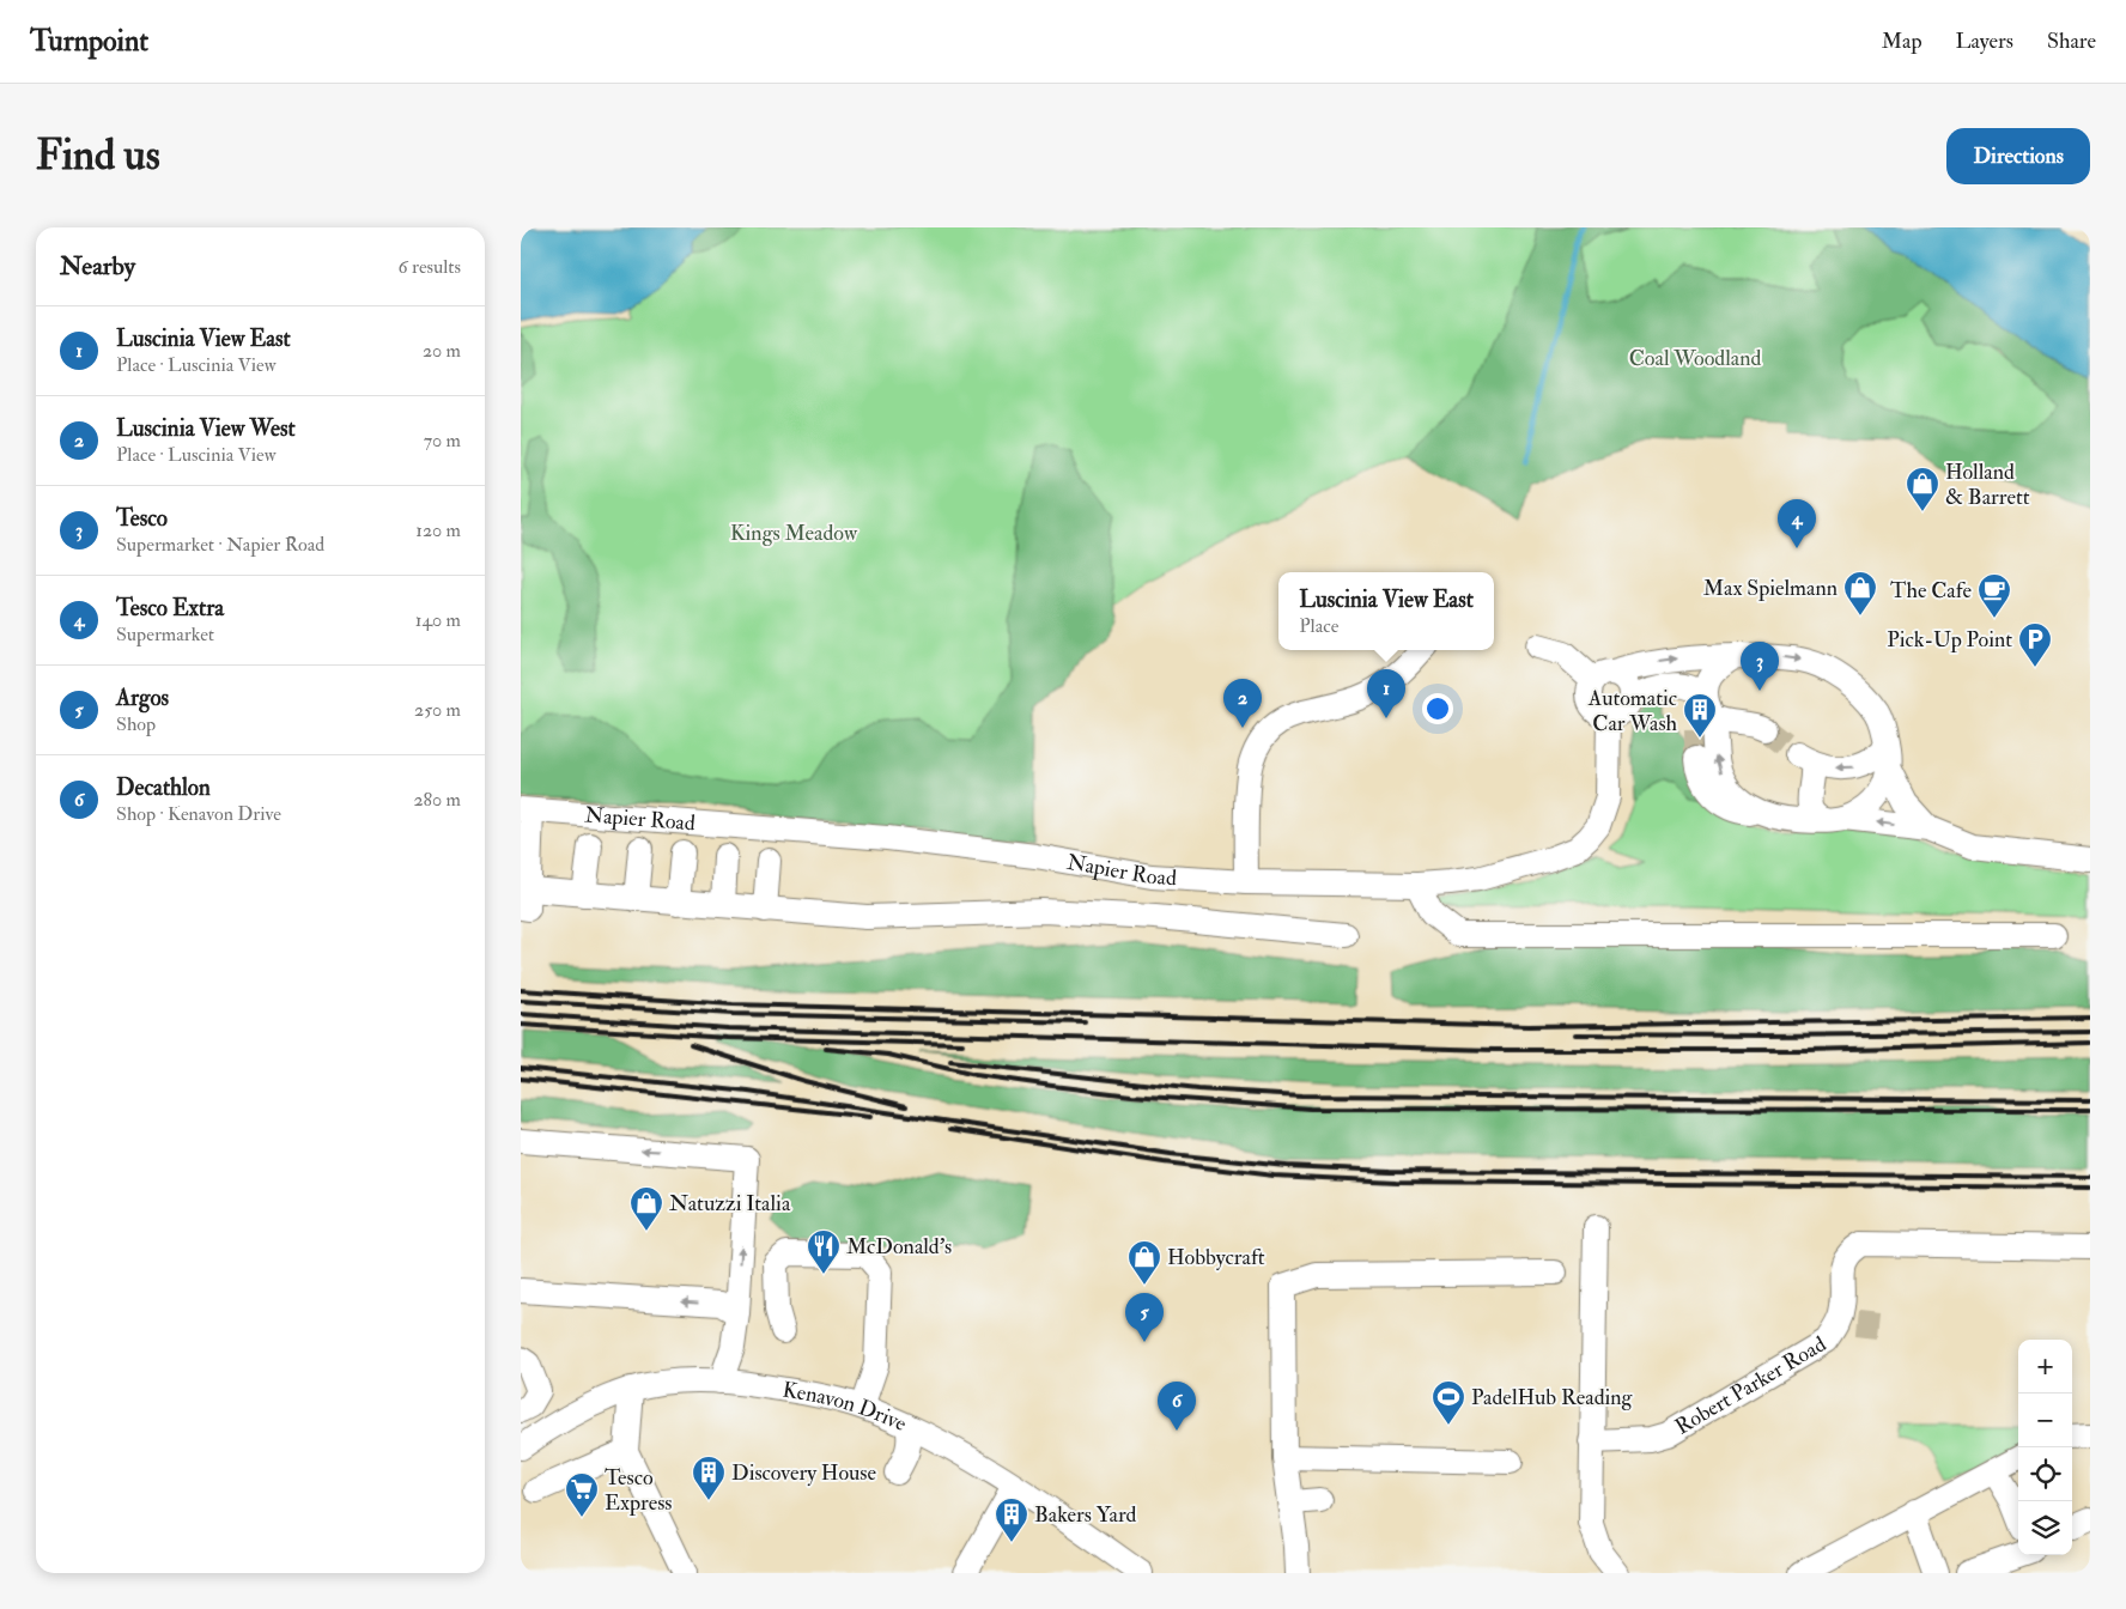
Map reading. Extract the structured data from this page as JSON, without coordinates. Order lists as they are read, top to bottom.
{
  "streets": {
    "street": ["Napier Road", "Robert Parker Road", "Kenavon Drive"]
  },
  "parks": ["Coal Woodland", "Kings Meadow"],
  "places": {
    "shop": [
      "Holland & Barrett",
      "Max Spielmann",
      "Natuzzi Italia",
      "Hobbycraft"
    ],
    "cafe": ["The Cafe"],
    "parking": ["Pick-Up Point"],
    "building": ["Automatic Car Wash", "Discovery House", "Bakers Yard"],
    "restaurant": ["McDonald's"],
    "sports": ["PadelHub Reading"],
    "supermarket": ["Tesco Express"]
  },
  "page": {
    "header": "Turnpoint",
    "nav": ["Map", "Layers", "Share"],
    "buttons": "Directions",
    "title": "Find us",
    "heading": ["Nearby", "6 results"],
    "list": [
      {
        "mark": "1",
        "name": "Luscinia View East",
        "note": "Place · Luscinia View",
        "value": "20 m"
      },
      {
        "mark": "2",
        "name": "Luscinia View West",
        "note": "Place · Luscinia View",
        "value": "70 m"
      },
      {
        "mark": "3",
        "name": "Tesco",
        "note": "Supermarket · Napier Road",
        "value": "120 m"
      },
      {
        "mark": "4",
        "name": "Tesco Extra",
        "note": "Supermarket",
        "value": "140 m"
      },
      {
        "mark": "5",
        "name": "Argos",
        "note": "Shop",
        "value": "250 m"
      },
      {
        "mark": "6",
        "name": "Decathlon",
        "note": "Shop · Kenavon Drive",
        "value": "280 m"
      }
    ],
    "pins": [
      "4",
      "3",
      "1",
      "2",
      "5",
      "6"
    ],
    "popup": ["Luscinia View East", "Place"],
    "map_buttons": ["+", "−"]
  }
}
